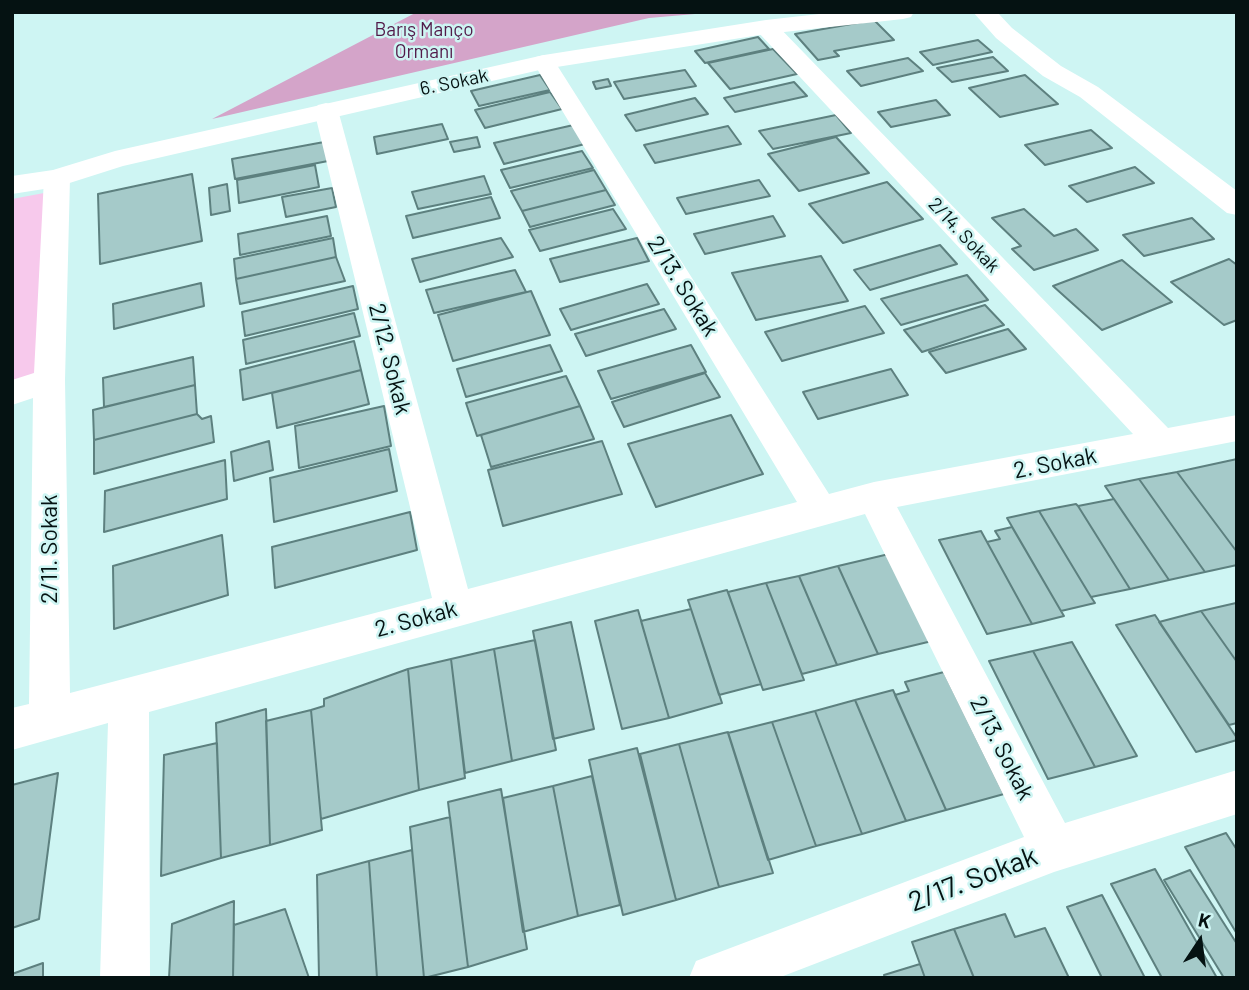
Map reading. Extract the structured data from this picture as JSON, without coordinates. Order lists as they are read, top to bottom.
{
  "streets": {
    "main road": ["6. Sokak"],
    "street": [
      "2/14. Sokak",
      "2/13. Sokak",
      "2/12. Sokak",
      "2. Sokak",
      "2/11. Sokak",
      "2/17. Sokak"
    ]
  },
  "crossings": [
    ["6. Sokak", "2/14. Sokak"],
    ["6. Sokak", "2/13. Sokak"],
    ["6. Sokak", "2/12. Sokak"],
    ["6. Sokak", "2/11. Sokak"],
    ["2/14. Sokak", "2. Sokak"],
    ["2/13. Sokak", "2. Sokak"],
    ["2/13. Sokak", "2/17. Sokak"],
    ["2/12. Sokak", "2. Sokak"],
    ["2. Sokak", "2/11. Sokak"]
  ],
  "parks": ["Barış Manço Ormanı"],
  "north": "top"
}
